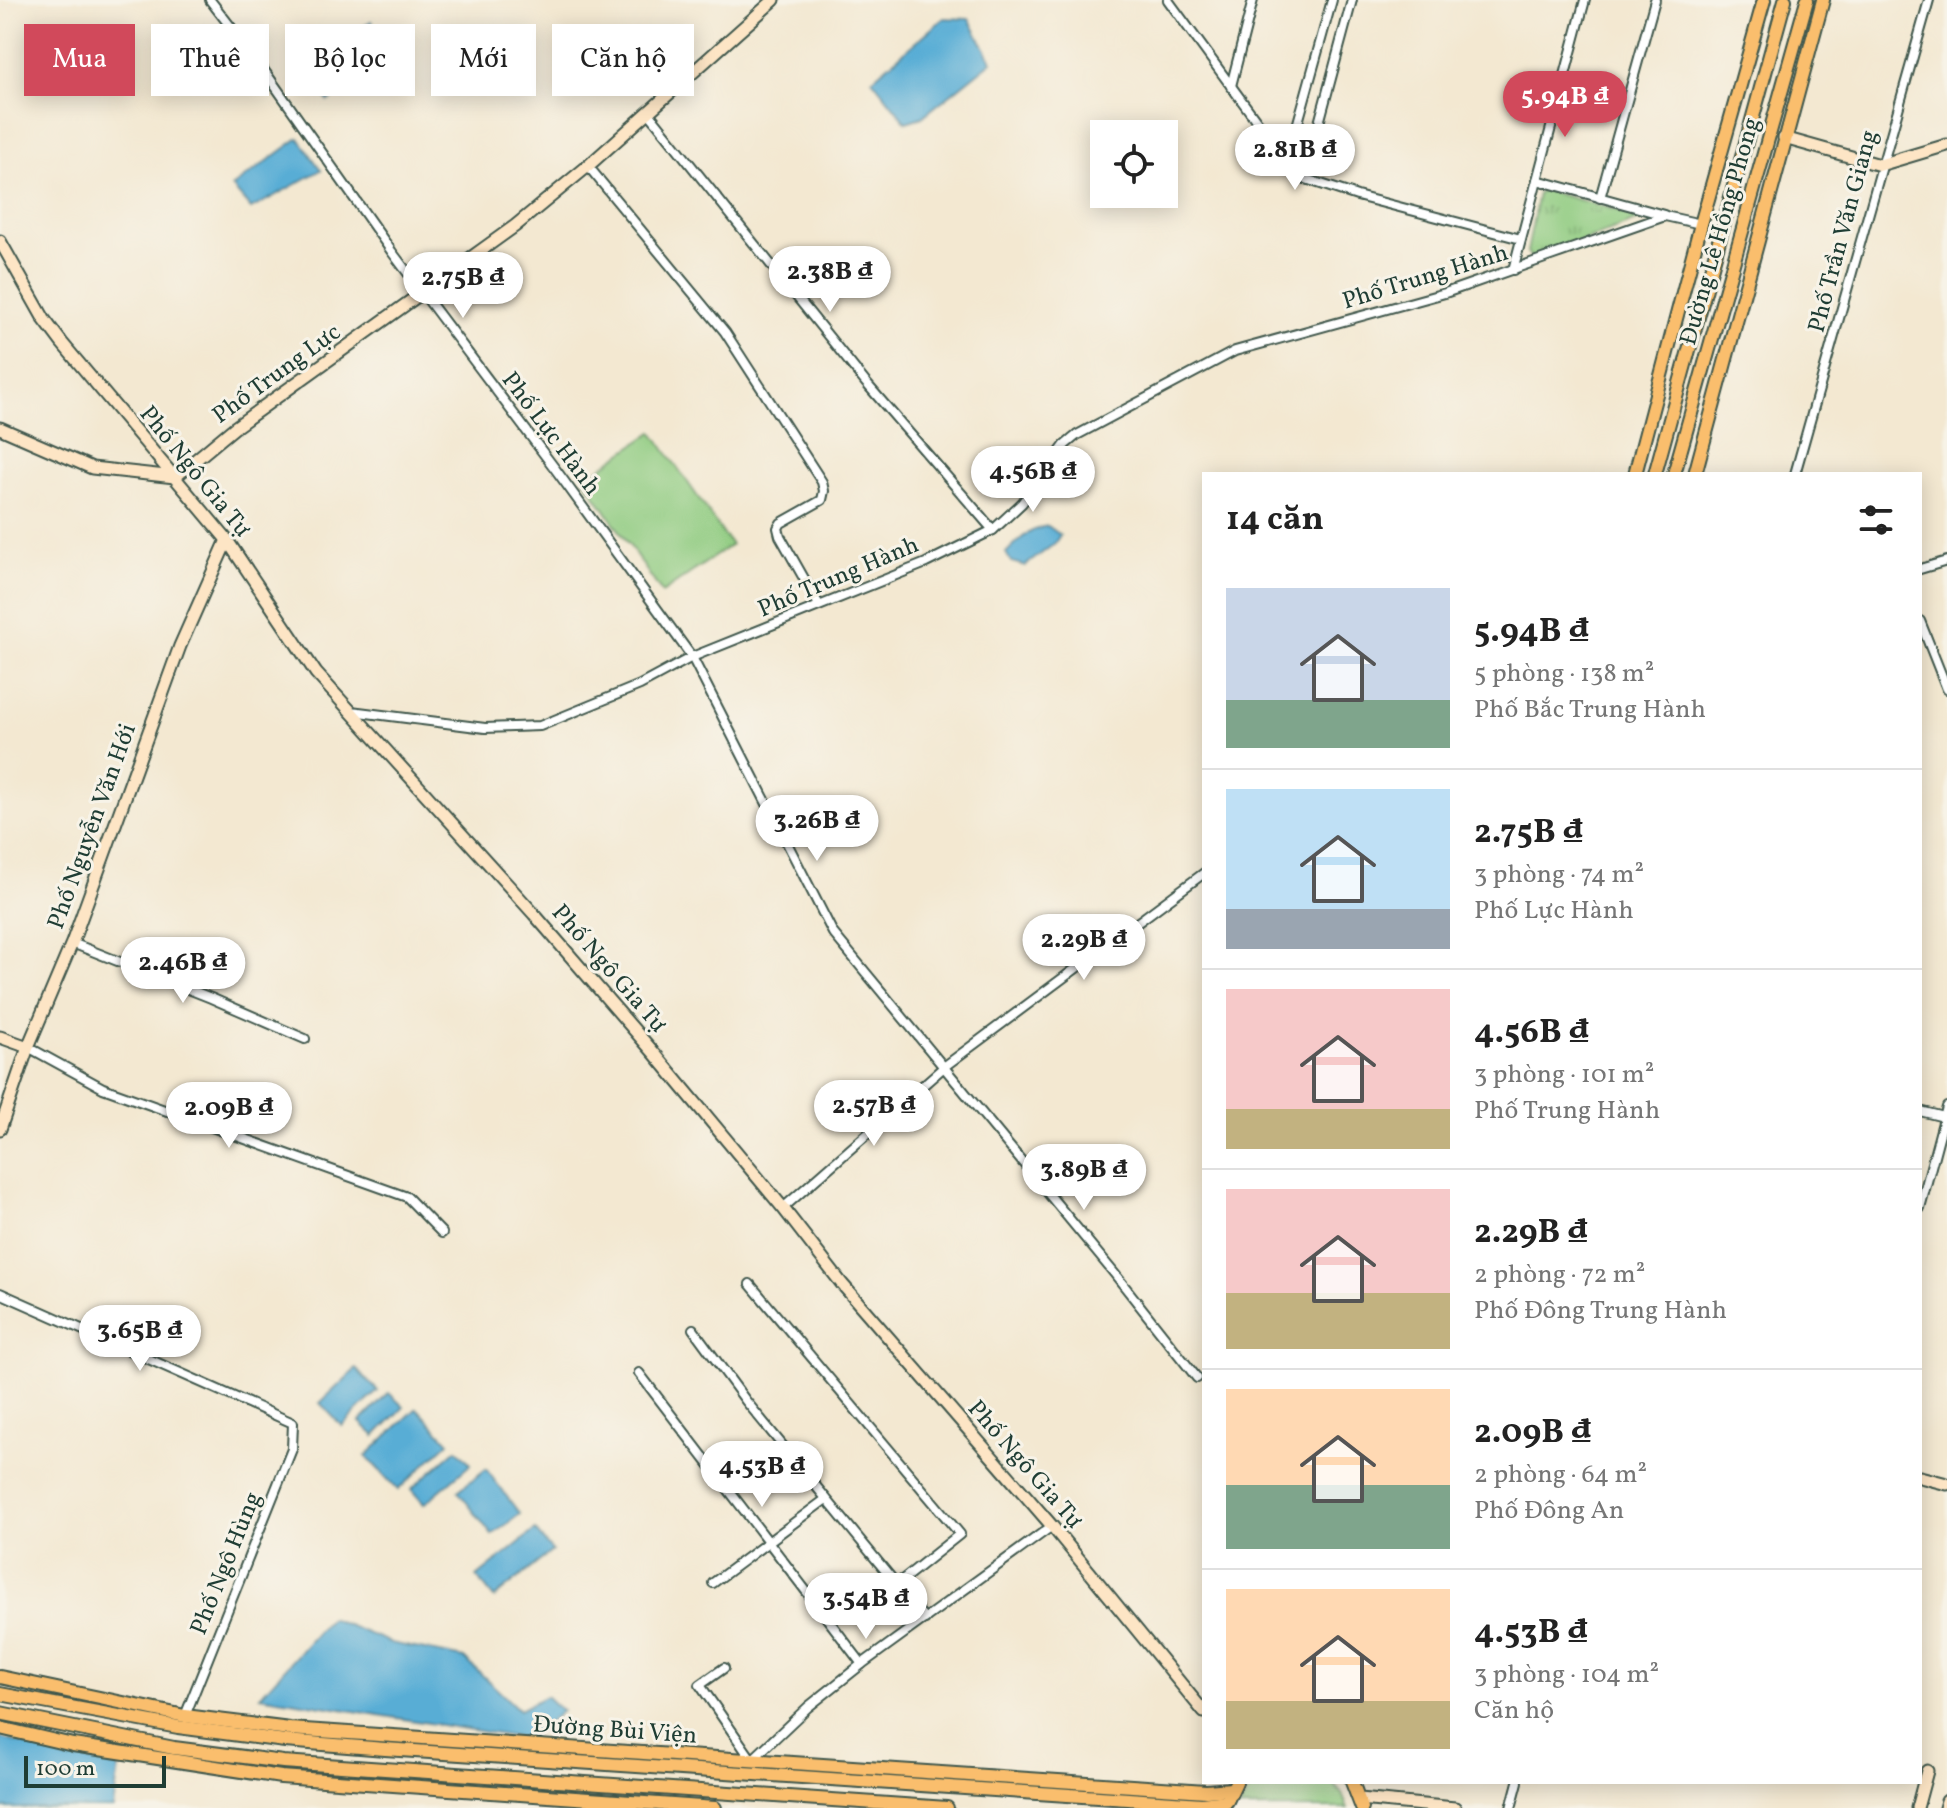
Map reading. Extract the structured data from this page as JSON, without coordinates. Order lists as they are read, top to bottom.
{
  "streets": {
    "main road": [
      "Đường Lê Hồng Phong",
      "Phố Trung Lực",
      "Phố Ngô Gia Tự",
      "Phố Nguyễn Văn Hới",
      "Đường Bùi Viện"
    ],
    "street": [
      "Phố Trần Văn Giang",
      "Phố Trung Hành",
      "Phố Lực Hành",
      "Phố Ngô Hùng"
    ]
  },
  "crossings": [
    ["Phố Trung Hành", "Phố Lực Hành"],
    ["Phố Trung Hành", "Phố Ngô Gia Tự"],
    ["Phố Trung Lực", "Phố Lực Hành"],
    ["Phố Trung Lực", "Phố Ngô Gia Tự"],
    ["Phố Ngô Gia Tự", "Phố Nguyễn Văn Hới"],
    ["Phố Ngô Hùng", "Đường Bùi Viện"]
  ],
  "scale_bar": "100 m",
  "page": {
    "chip": [
      "Mua",
      "Thuê",
      "Bộ lọc",
      "Mới",
      "Căn hộ"
    ],
    "price": [
      "5.94B ₫",
      "2.81B ₫",
      "2.38B ₫",
      "2.75B ₫",
      "4.56B ₫",
      "3.26B ₫",
      "2.29B ₫",
      "2.46B ₫",
      "2.57B ₫",
      "2.09B ₫",
      "3.89B ₫",
      "3.65B ₫",
      "4.53B ₫",
      "3.54B ₫"
    ],
    "heading": "14 căn",
    "list": [
      {
        "name": "5.94B ₫",
        "note": "5 phòng · 138 m² · Phố Bắc Trung Hành"
      },
      {
        "name": "2.75B ₫",
        "note": "3 phòng · 74 m² · Phố Lực Hành"
      },
      {
        "name": "4.56B ₫",
        "note": "3 phòng · 101 m² · Phố Trung Hành"
      },
      {
        "name": "2.29B ₫",
        "note": "2 phòng · 72 m² · Phố Đông Trung Hành"
      },
      {
        "name": "2.09B ₫",
        "note": "2 phòng · 64 m² · Phố Đông An"
      },
      {
        "name": "4.53B ₫",
        "note": "3 phòng · 104 m² · Căn hộ"
      }
    ],
    "scale": "100 m"
  }
}
